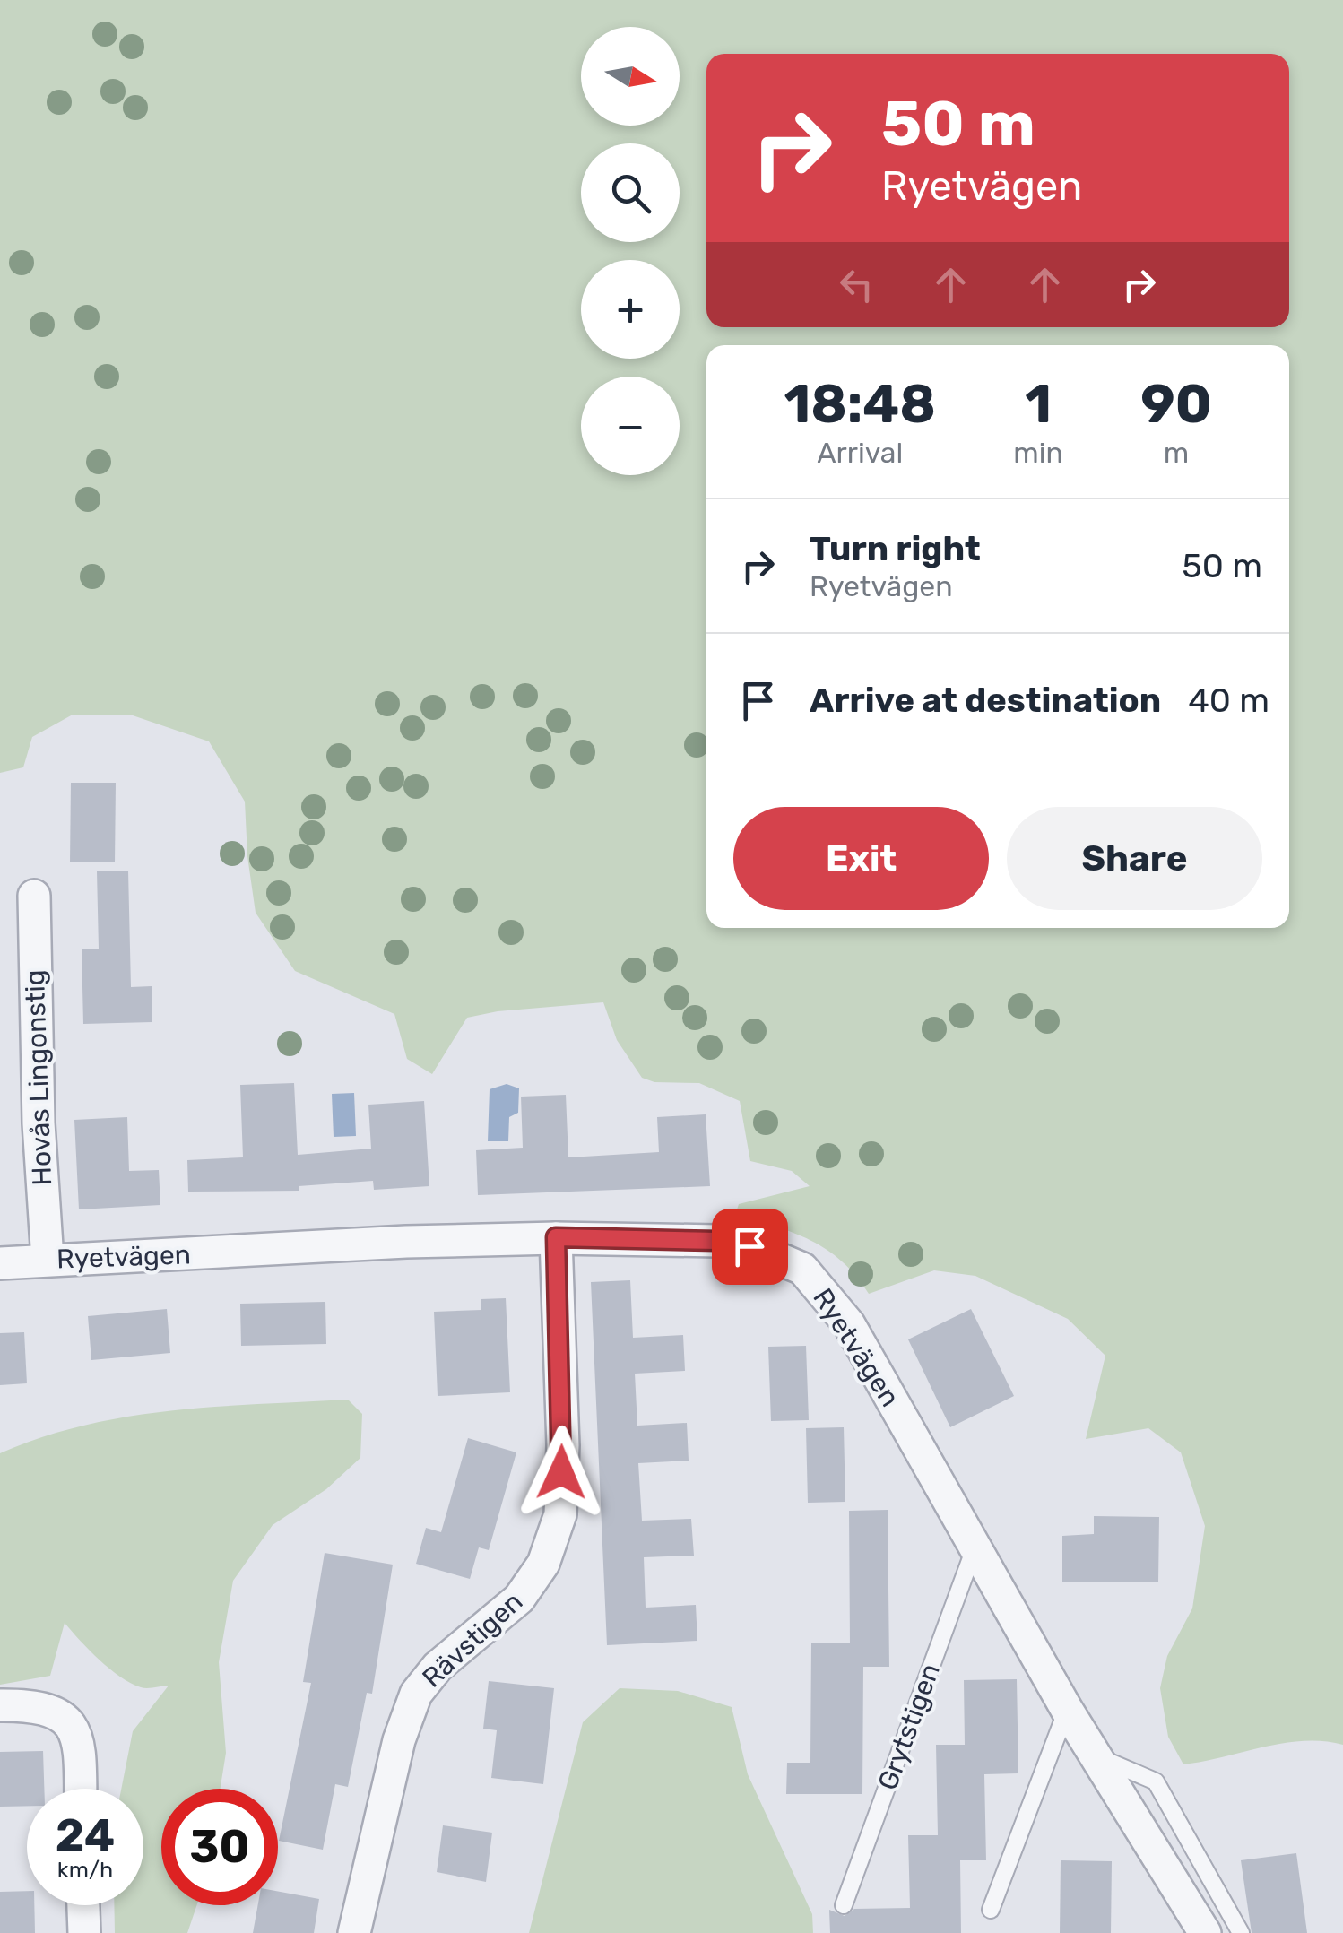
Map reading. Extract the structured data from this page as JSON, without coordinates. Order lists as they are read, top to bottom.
{
  "streets": {
    "street": ["Hovås Lingonstig", "Ryetvägen", "Rävstigen"],
    "lane": ["Grytstigen"]
  },
  "crossings": [
    ["Hovås Lingonstig", "Ryetvägen"],
    ["Ryetvägen", "Rävstigen"],
    ["Ryetvägen", "Grytstigen"]
  ],
  "north": "right",
  "page": {
    "map_buttons": ["+", "−"],
    "turn": ["50 m", "Ryetvägen"],
    "eta": [
      "18:48",
      "Arrival",
      "1",
      "min",
      "90",
      "m"
    ],
    "list": [
      {
        "name": "Turn right",
        "note": "Ryetvägen",
        "value": "50 m"
      },
      {
        "name": "Arrive at destination",
        "value": "40 m"
      }
    ],
    "buttons": ["Exit", "Share"],
    "speed": "24 km/h",
    "limit": "30"
  }
}
